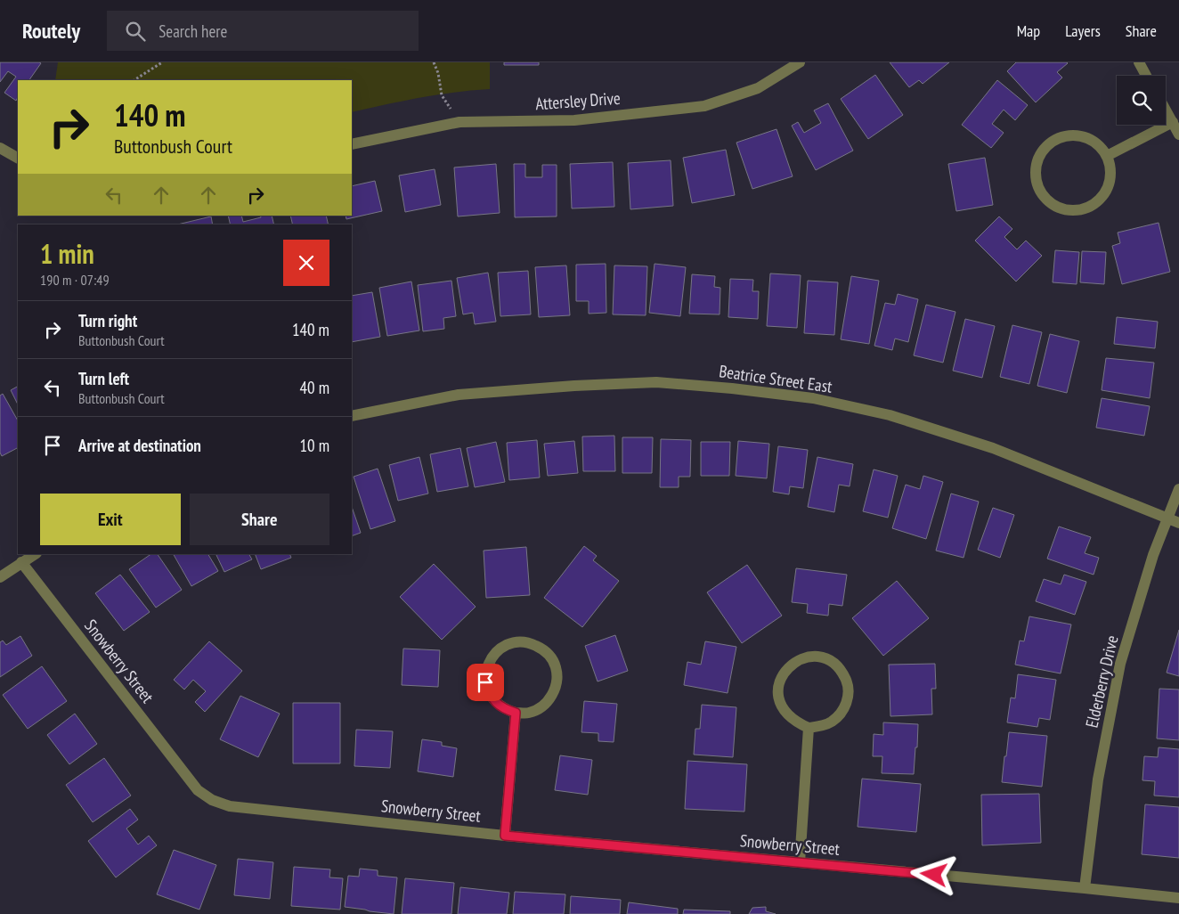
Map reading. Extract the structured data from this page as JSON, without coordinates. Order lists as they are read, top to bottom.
{
  "streets": {
    "street": [
      "Attersley Drive",
      "Beatrice Street East",
      "Snowberry Street",
      "Elderberry Drive"
    ]
  },
  "crossings": [
    ["Beatrice Street East", "Elderberry Drive"],
    ["Snowberry Street", "Elderberry Drive"]
  ],
  "page": {
    "header": "Routely",
    "search": "Search here",
    "nav": ["Map", "Layers", "Share"],
    "turn": ["140 m", "Buttonbush Court"],
    "heading": ["1 min", "190 m · 07:49"],
    "list": [
      {
        "name": "Turn right",
        "note": "Buttonbush Court",
        "value": "140 m"
      },
      {
        "name": "Turn left",
        "note": "Buttonbush Court",
        "value": "40 m"
      },
      {
        "name": "Arrive at destination",
        "value": "10 m"
      }
    ],
    "buttons": ["Exit", "Share"]
  }
}
